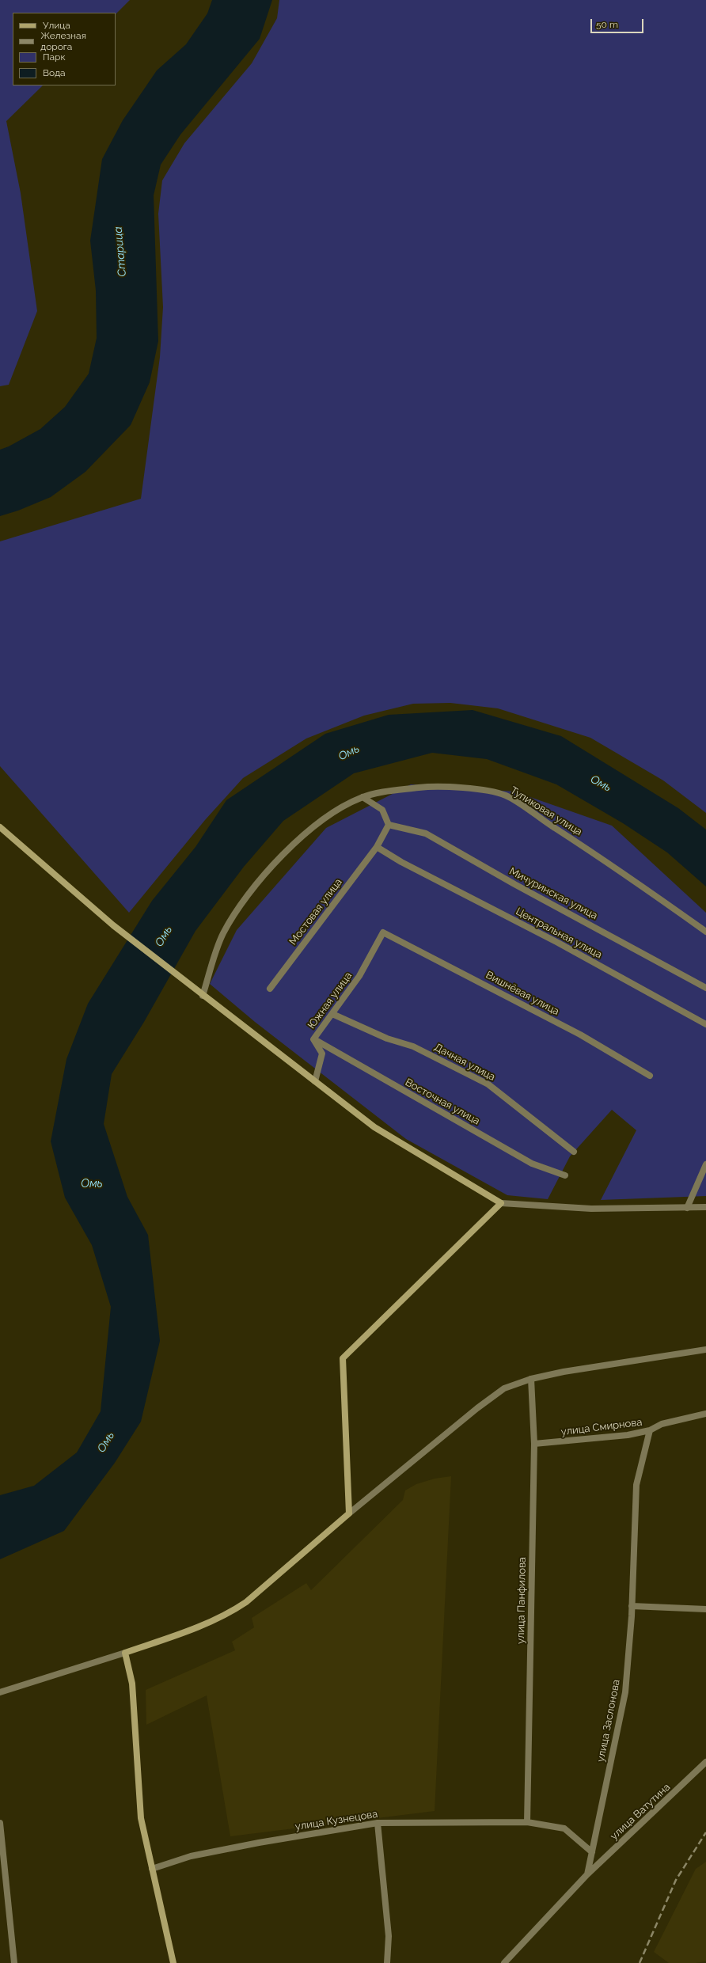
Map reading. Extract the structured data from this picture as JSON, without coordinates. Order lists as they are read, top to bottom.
{
  "streets": {
    "street": [
      "Тупиковая улица",
      "Мичуринская улица",
      "Мостовая улица",
      "Центральная улица",
      "Вишнёвая улица",
      "Южная улица",
      "Дачная улица",
      "Восточная улица",
      "улица Смирнова",
      "улица Панфилова",
      "улица Заслонова",
      "улица Ватутина",
      "улица Кузнецова"
    ]
  },
  "crossings": [
    ["Мичуринская улица", "Мостовая улица"],
    ["Мостовая улица", "Центральная улица"],
    ["Вишнёвая улица", "Южная улица"],
    ["Южная улица", "Дачная улица"],
    ["Южная улица", "Восточная улица"],
    ["улица Смирнова", "улица Панфилова"],
    ["улица Смирнова", "улица Заслонова"],
    ["улица Панфилова", "улица Кузнецова"],
    ["улица Заслонова", "улица Ватутина"],
    ["улица Заслонова", "улица Кузнецова"]
  ],
  "water": ["Старица", "Омь"],
  "legend": [
    "Улица",
    "Железная дорога",
    "Парк",
    "Вода"
  ],
  "scale_bar": "50 m"
}
